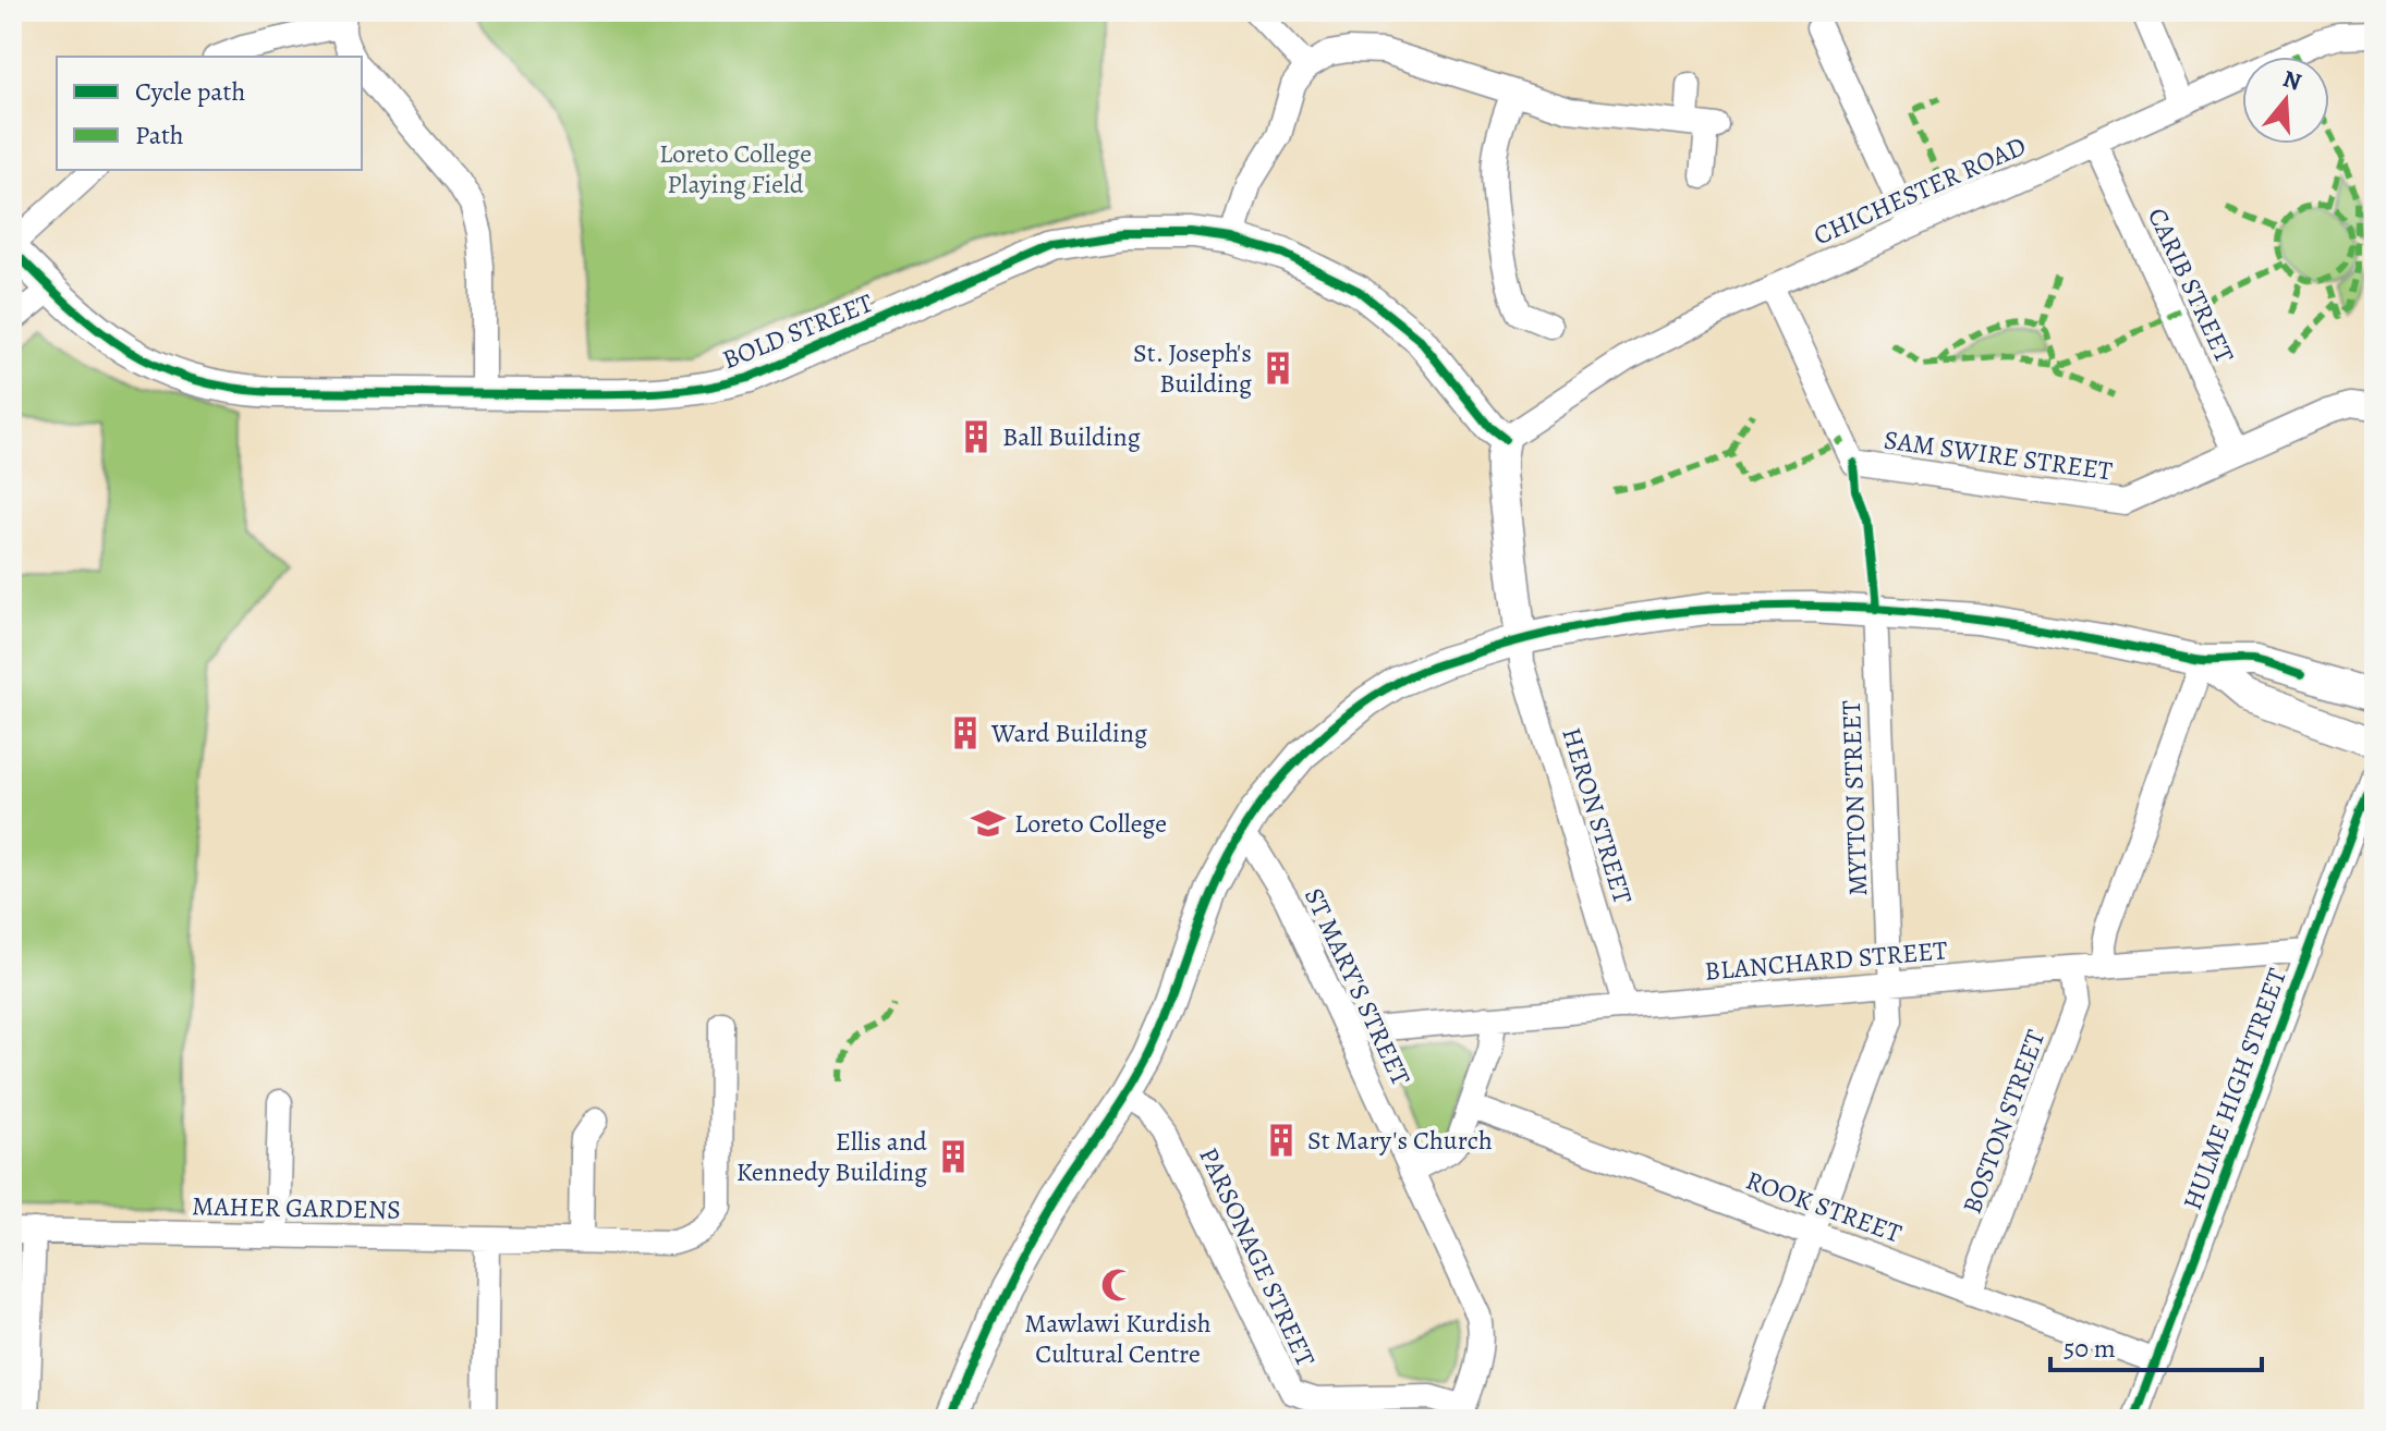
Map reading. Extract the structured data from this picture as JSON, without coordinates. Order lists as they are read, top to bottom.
{
  "streets": {
    "street": [
      "CHICHESTER ROAD",
      "CARIB STREET",
      "BOLD STREET",
      "SAM SWIRE STREET",
      "MYTTON STREET",
      "HERON STREET",
      "BLANCHARD STREET",
      "ST MARY'S STREET",
      "HULME HIGH STREET",
      "BOSTON STREET",
      "ROOK STREET",
      "MAHER GARDENS",
      "PARSONAGE STREET"
    ]
  },
  "crossings": [
    ["CHICHESTER ROAD", "CARIB STREET"],
    ["CHICHESTER ROAD", "BOLD STREET"],
    ["CHICHESTER ROAD", "SAM SWIRE STREET"],
    ["CARIB STREET", "SAM SWIRE STREET"],
    ["MYTTON STREET", "BLANCHARD STREET"],
    ["MYTTON STREET", "ROOK STREET"],
    ["HERON STREET", "BLANCHARD STREET"],
    ["BLANCHARD STREET", "ST MARY'S STREET"],
    ["BLANCHARD STREET", "HULME HIGH STREET"],
    ["BLANCHARD STREET", "BOSTON STREET"],
    ["ST MARY'S STREET", "PARSONAGE STREET"],
    ["HULME HIGH STREET", "ROOK STREET"],
    ["BOSTON STREET", "ROOK STREET"]
  ],
  "parks": ["Loreto College Playing Field"],
  "places": {
    "building": [
      "St. Joseph's Building",
      "Ball Building",
      "Ward Building",
      "St Mary's Church",
      "Ellis and Kennedy Building"
    ],
    "school or university": ["Loreto College"],
    "mosque": ["Mawlawi Kurdish Cultural Centre"]
  },
  "legend": ["Cycle path", "Path"],
  "scale_bar": "50 m",
  "north": "top"
}
